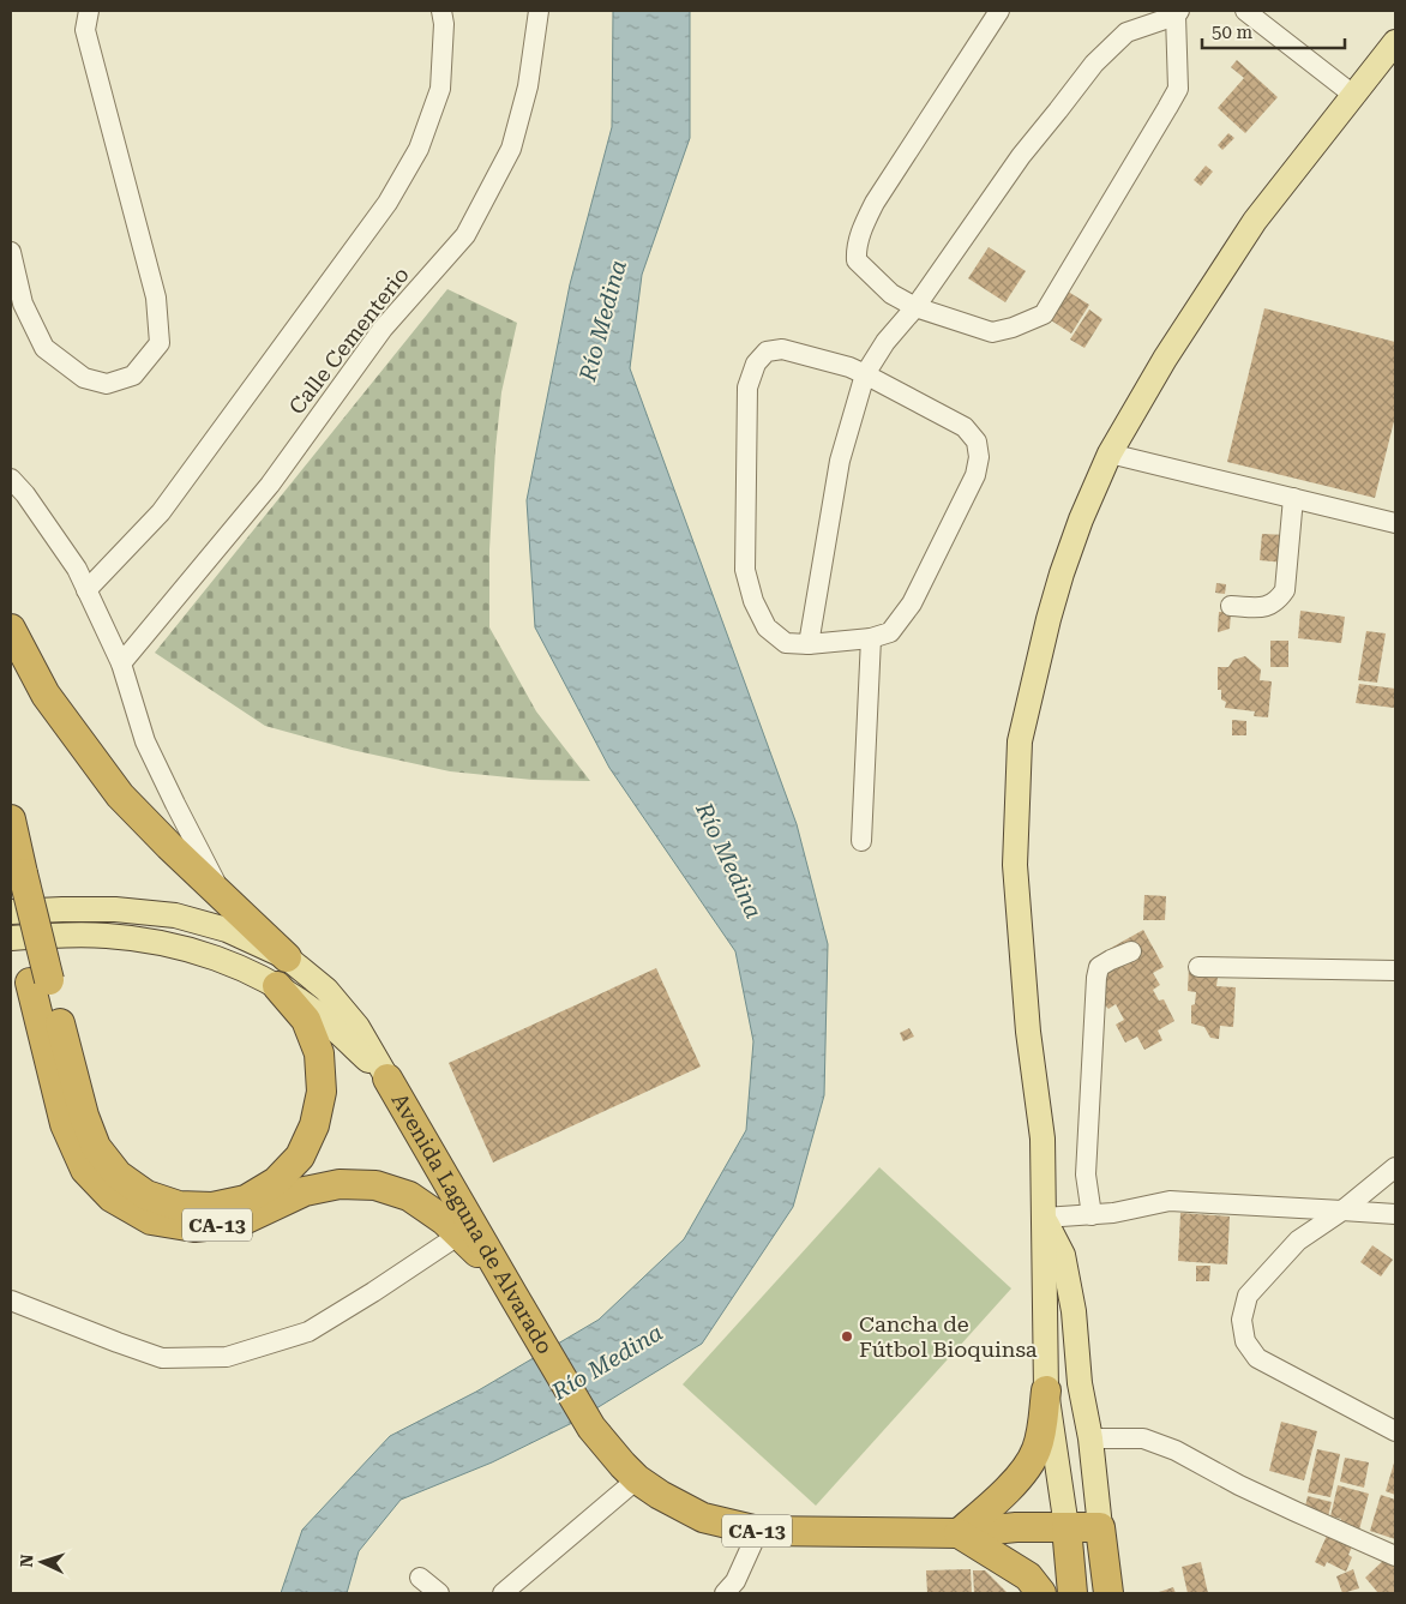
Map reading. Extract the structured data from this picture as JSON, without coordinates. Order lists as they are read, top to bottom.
{
  "streets": {
    "highway": ["Avenida Laguna de Alvarado", "CA-13"],
    "street": ["Calle Cementerio"]
  },
  "crossings": [
    ["Avenida Laguna de Alvarado", "CA-13"]
  ],
  "water": ["Río Medina"],
  "places": ["Cancha de Fútbol Bioquinsa"],
  "scale_bar": "50 m",
  "north": "left"
}
